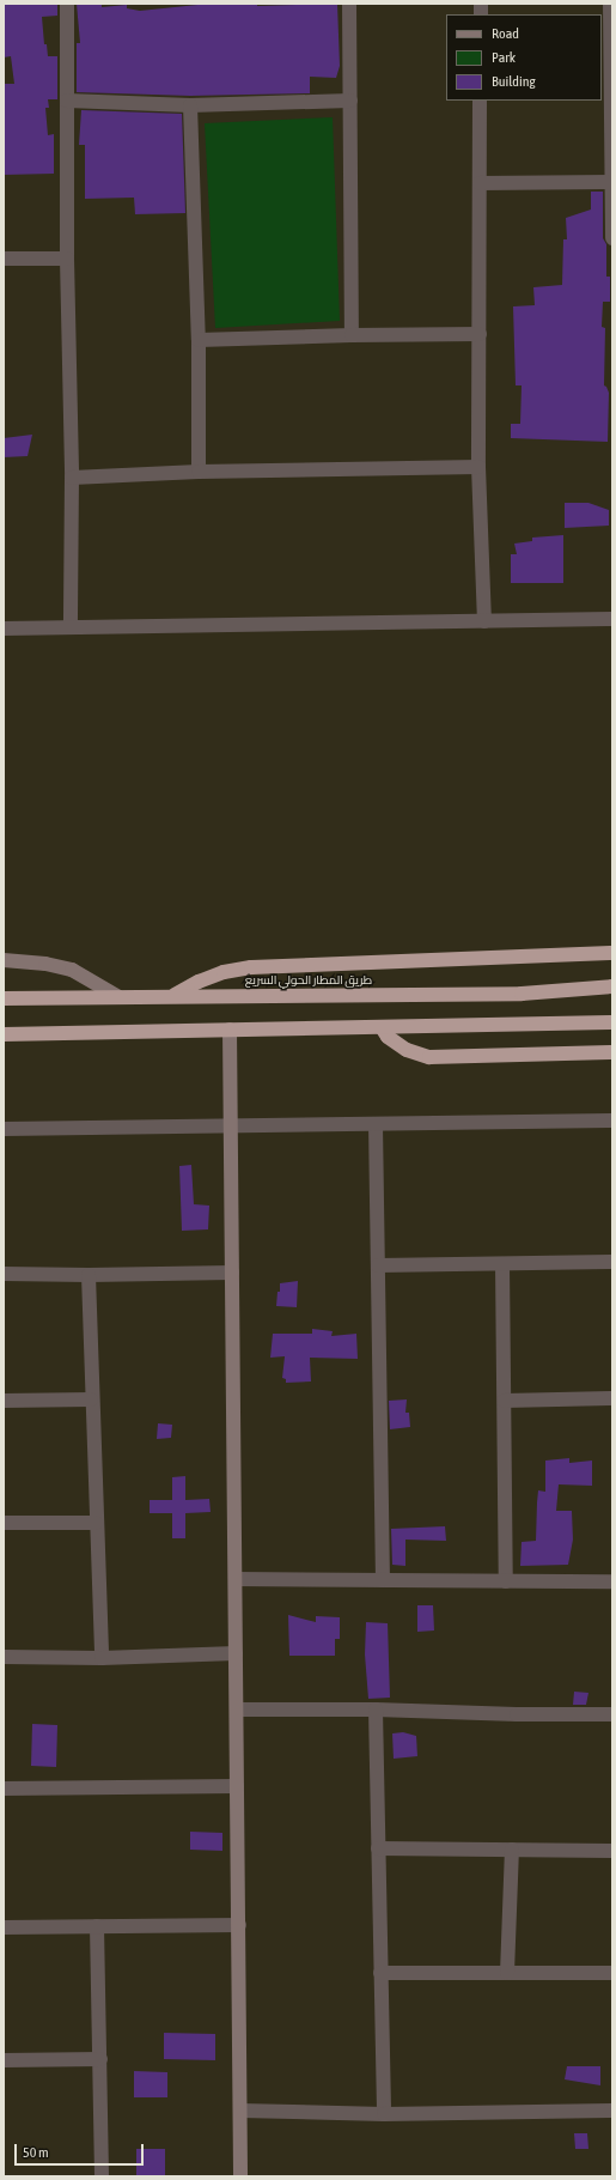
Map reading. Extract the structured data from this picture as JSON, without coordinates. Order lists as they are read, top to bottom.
{
  "streets": {
    "highway": ["طريق المطار الحولي السريع"]
  },
  "legend": ["Road", "Park", "Building"],
  "scale_bar": "50 m"
}
